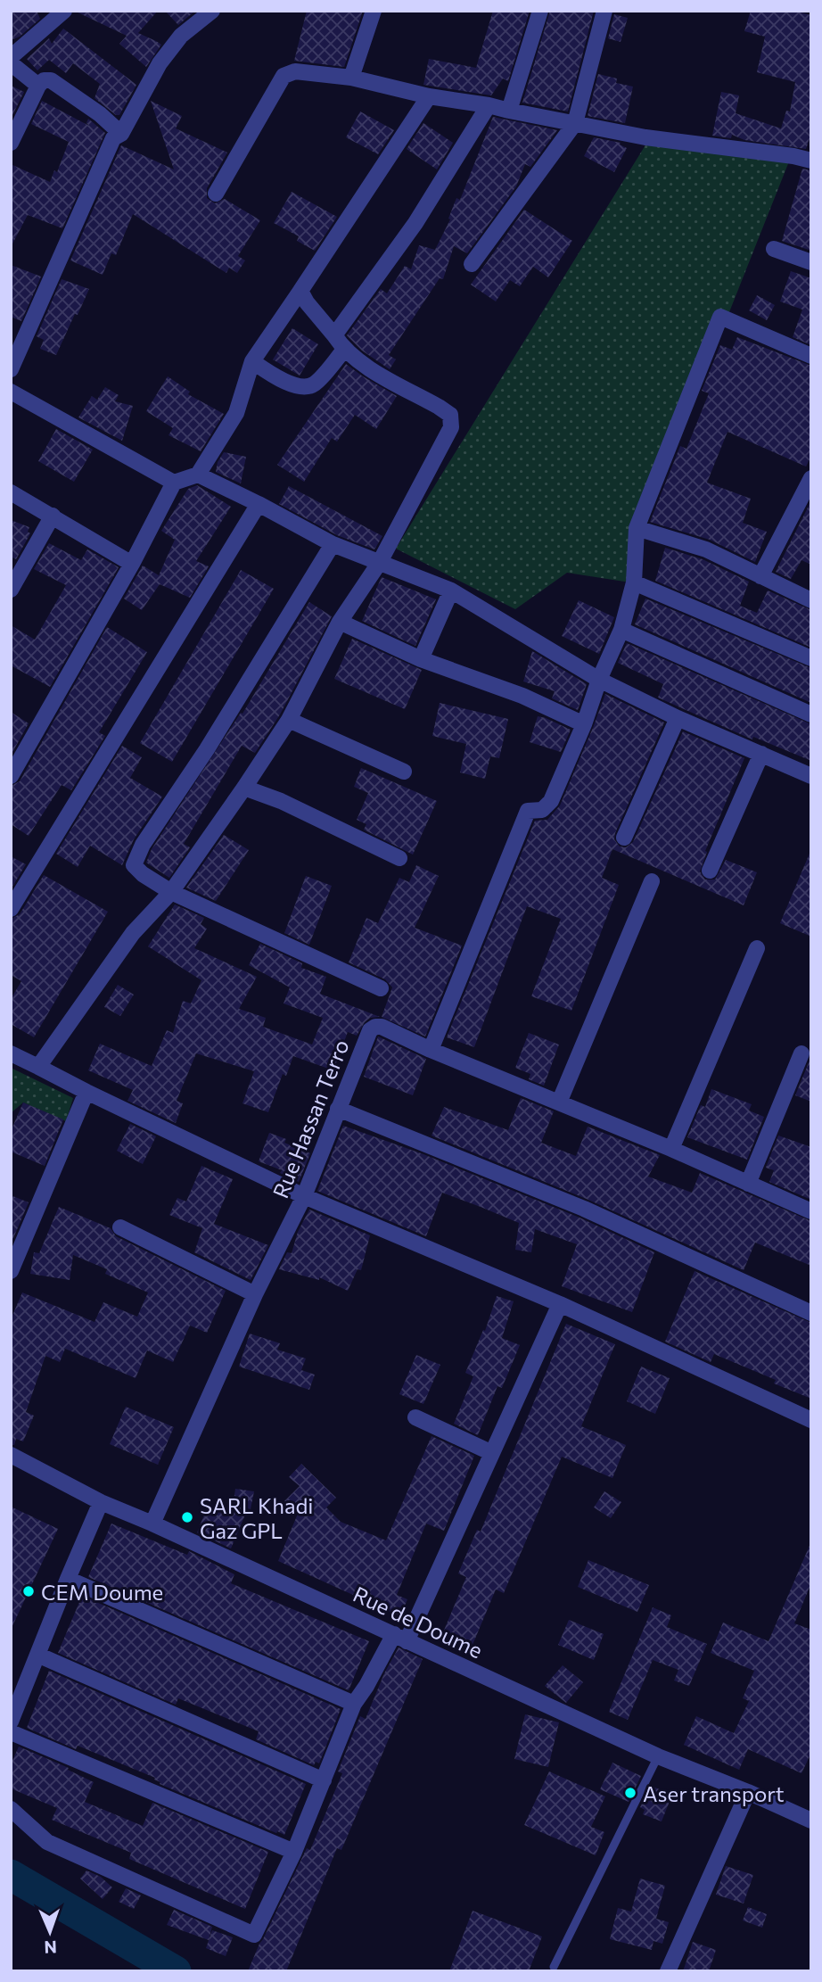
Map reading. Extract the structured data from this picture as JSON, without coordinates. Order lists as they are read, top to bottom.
{
  "streets": {
    "street": ["Rue Hassan Terro", "Rue de Doume"]
  },
  "crossings": [
    ["Rue Hassan Terro", "Rue de Doume"]
  ],
  "places": ["SARL Khadi Gaz GPL", "CEM Doume", "Aser transport"],
  "north": "bottom"
}
